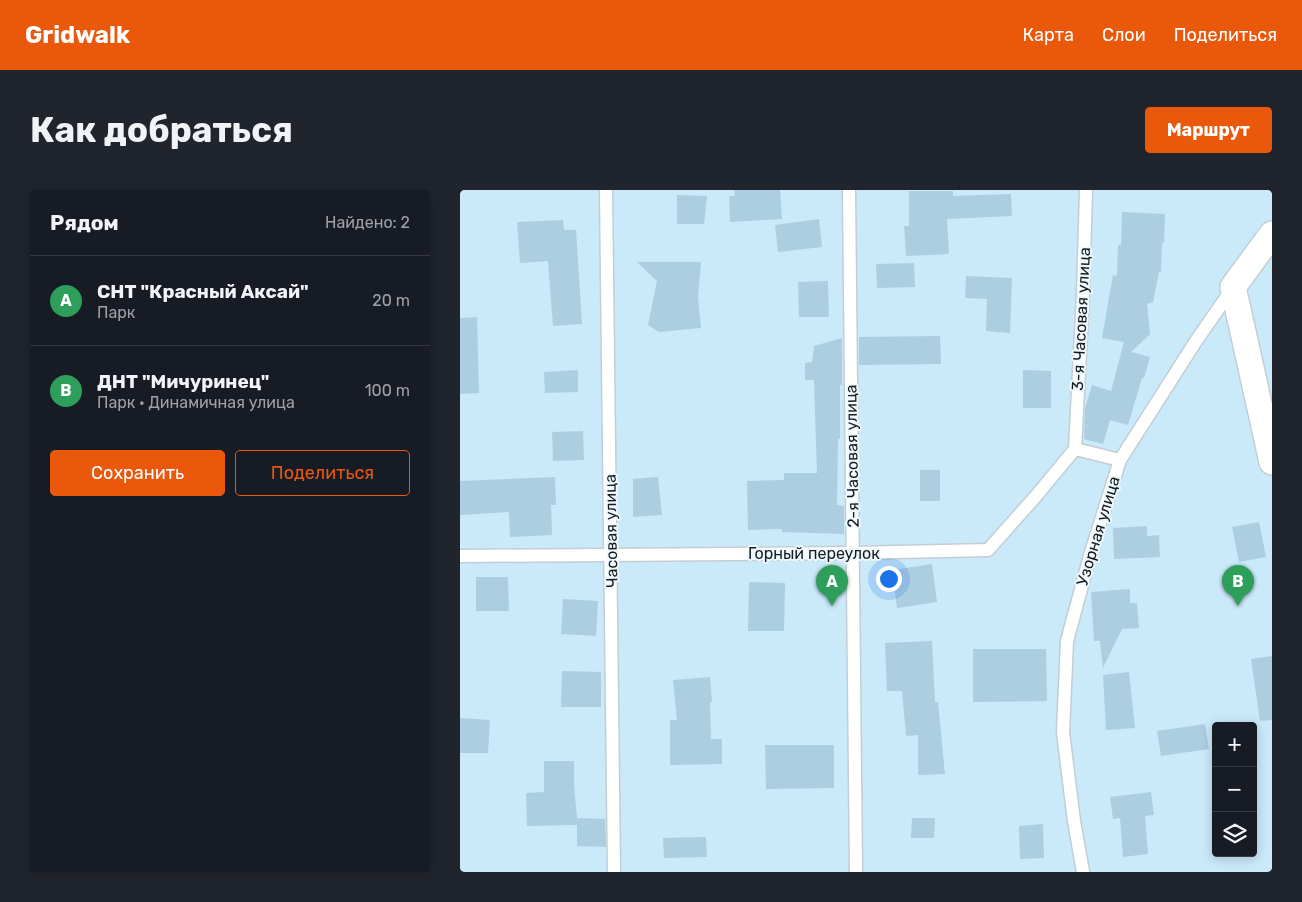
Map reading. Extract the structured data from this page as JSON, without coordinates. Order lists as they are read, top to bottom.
{
  "streets": {
    "street": ["Узорная улица"],
    "lane": [
      "3-я Часовая улица",
      "2-я Часовая улица",
      "Часовая улица",
      "Горный переулок"
    ]
  },
  "crossings": [
    ["3-я Часовая улица", "Горный переулок"],
    ["2-я Часовая улица", "Горный переулок"],
    ["Часовая улица", "Горный переулок"]
  ],
  "page": {
    "header": "Gridwalk",
    "nav": ["Карта", "Слои", "Поделиться"],
    "buttons": [
      "Маршрут",
      ["Сохранить", "Поделиться"]
    ],
    "title": "Как добраться",
    "heading": ["Рядом", "Найдено: 2"],
    "list": [
      {
        "mark": "A",
        "name": "СНТ \"Красный Аксай\"",
        "note": "Парк",
        "value": "20 m"
      },
      {
        "mark": "B",
        "name": "ДНТ \"Мичуринец\"",
        "note": "Парк · Динамичная улица",
        "value": "100 m"
      }
    ],
    "pins": ["A", "B"],
    "map_buttons": ["+", "−"]
  }
}
